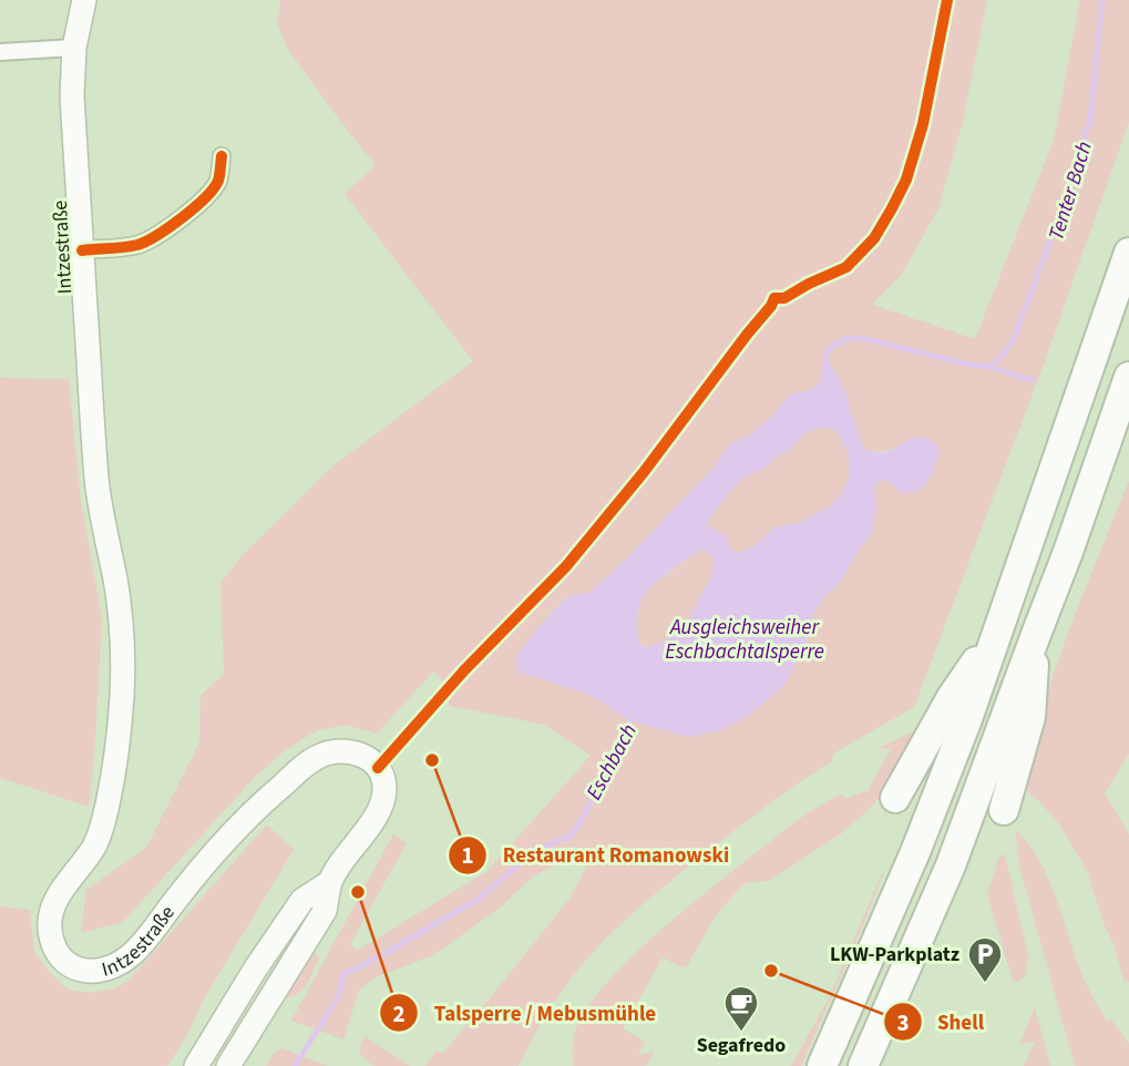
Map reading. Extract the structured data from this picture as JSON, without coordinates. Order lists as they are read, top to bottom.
{
  "streets": {
    "main road": ["Intzestraße"]
  },
  "water": ["Tenter Bach", "Ausgleichsweiher Eschbachtalsperre", "Eschbach"],
  "places": {
    "other": ["Restaurant Romanowski", "Talsperre / Mebusmühle", "Shell"],
    "parking": ["LKW-Parkplatz"],
    "cafe": ["Segafredo"]
  }
}
